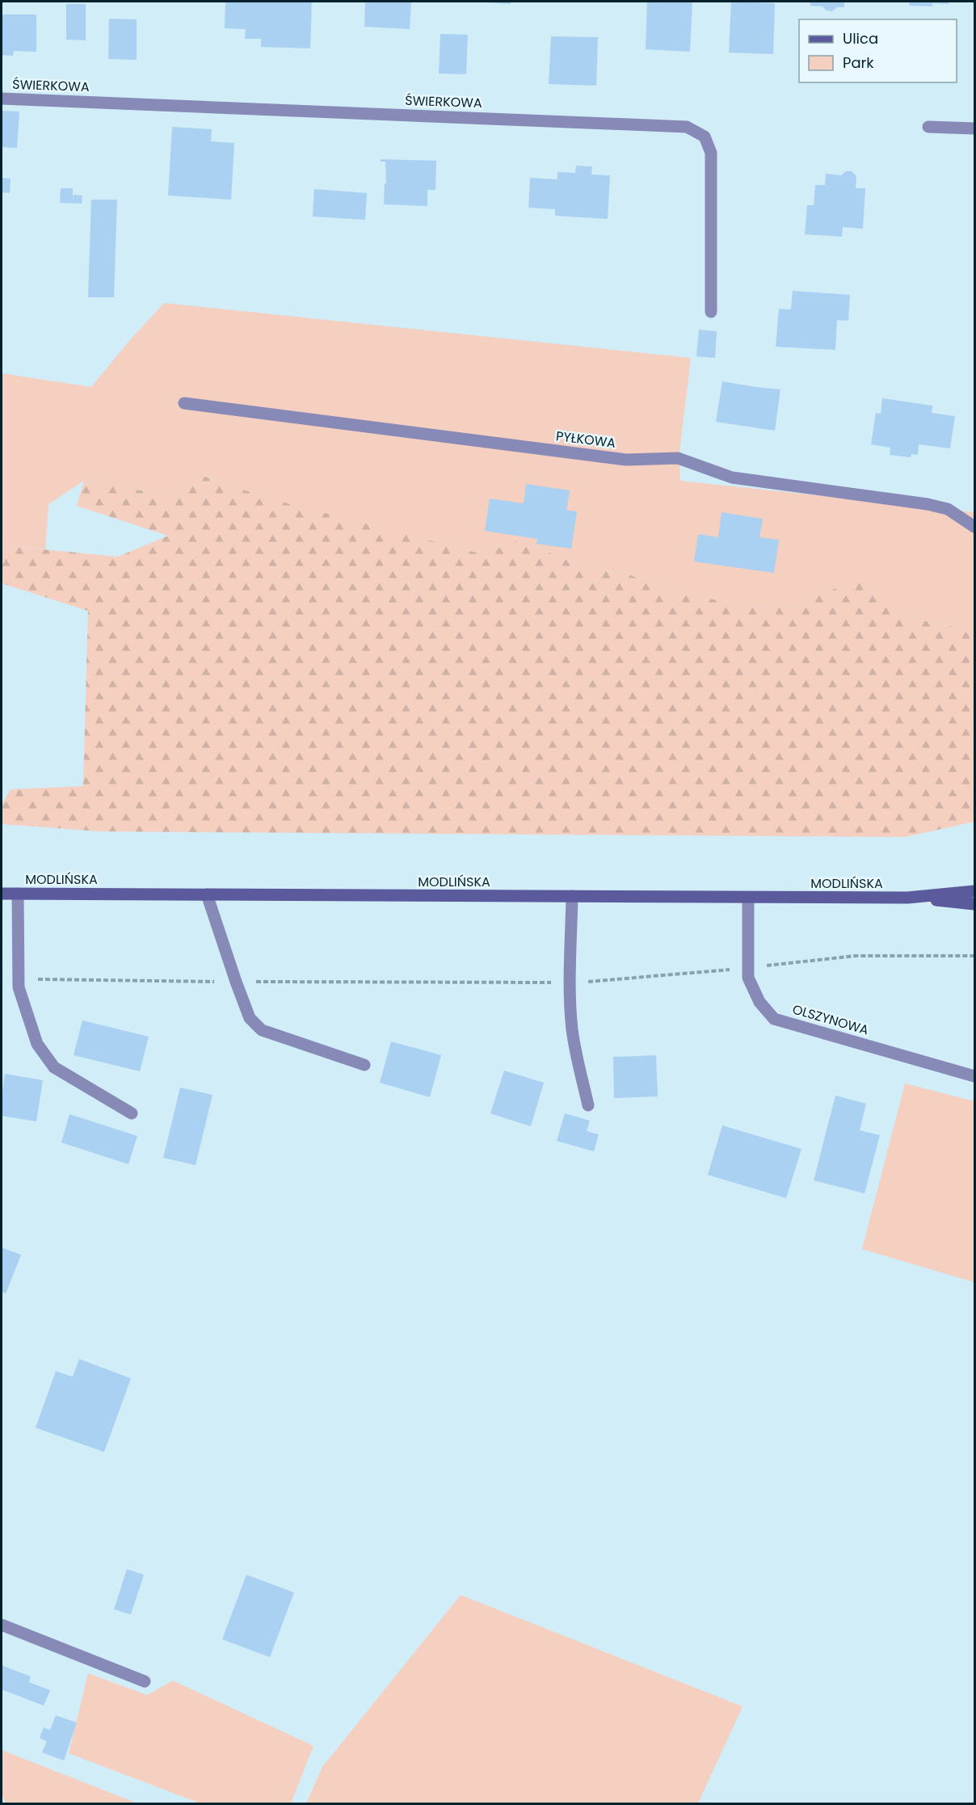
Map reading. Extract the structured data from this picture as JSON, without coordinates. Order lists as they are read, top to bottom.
{
  "streets": {
    "main road": ["MODLIŃSKA"],
    "street": ["ŚWIERKOWA", "PYŁKOWA", "OLSZYNOWA"]
  },
  "crossings": [
    ["MODLIŃSKA", "OLSZYNOWA"]
  ],
  "legend": ["Ulica", "Park"]
}
